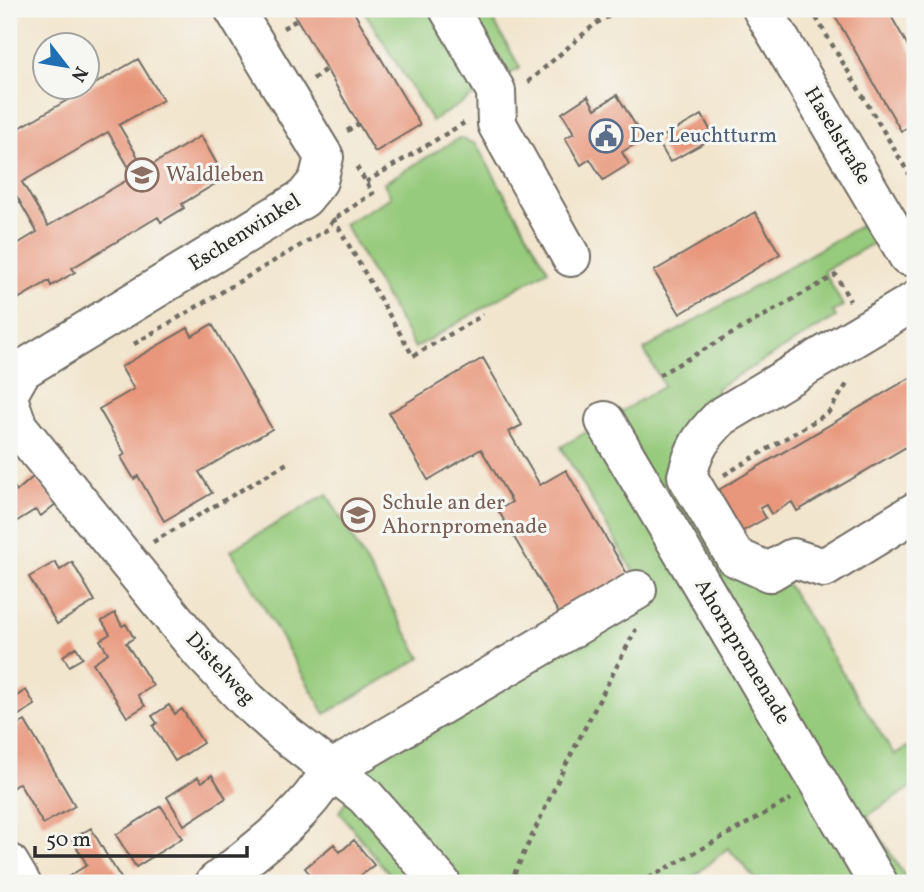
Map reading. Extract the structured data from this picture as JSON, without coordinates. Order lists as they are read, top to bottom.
{
  "streets": {
    "street": [
      "Haselstraße",
      "Eschenwinkel",
      "Ahornpromenade",
      "Distelweg"
    ]
  },
  "crossings": [
    ["Eschenwinkel", "Distelweg"]
  ],
  "places": {
    "public building": ["Der Leuchtturm"],
    "school or university": ["Waldleben", "Schule an der Ahornpromenade"]
  },
  "scale_bar": "50 m",
  "north": "bottom right"
}
